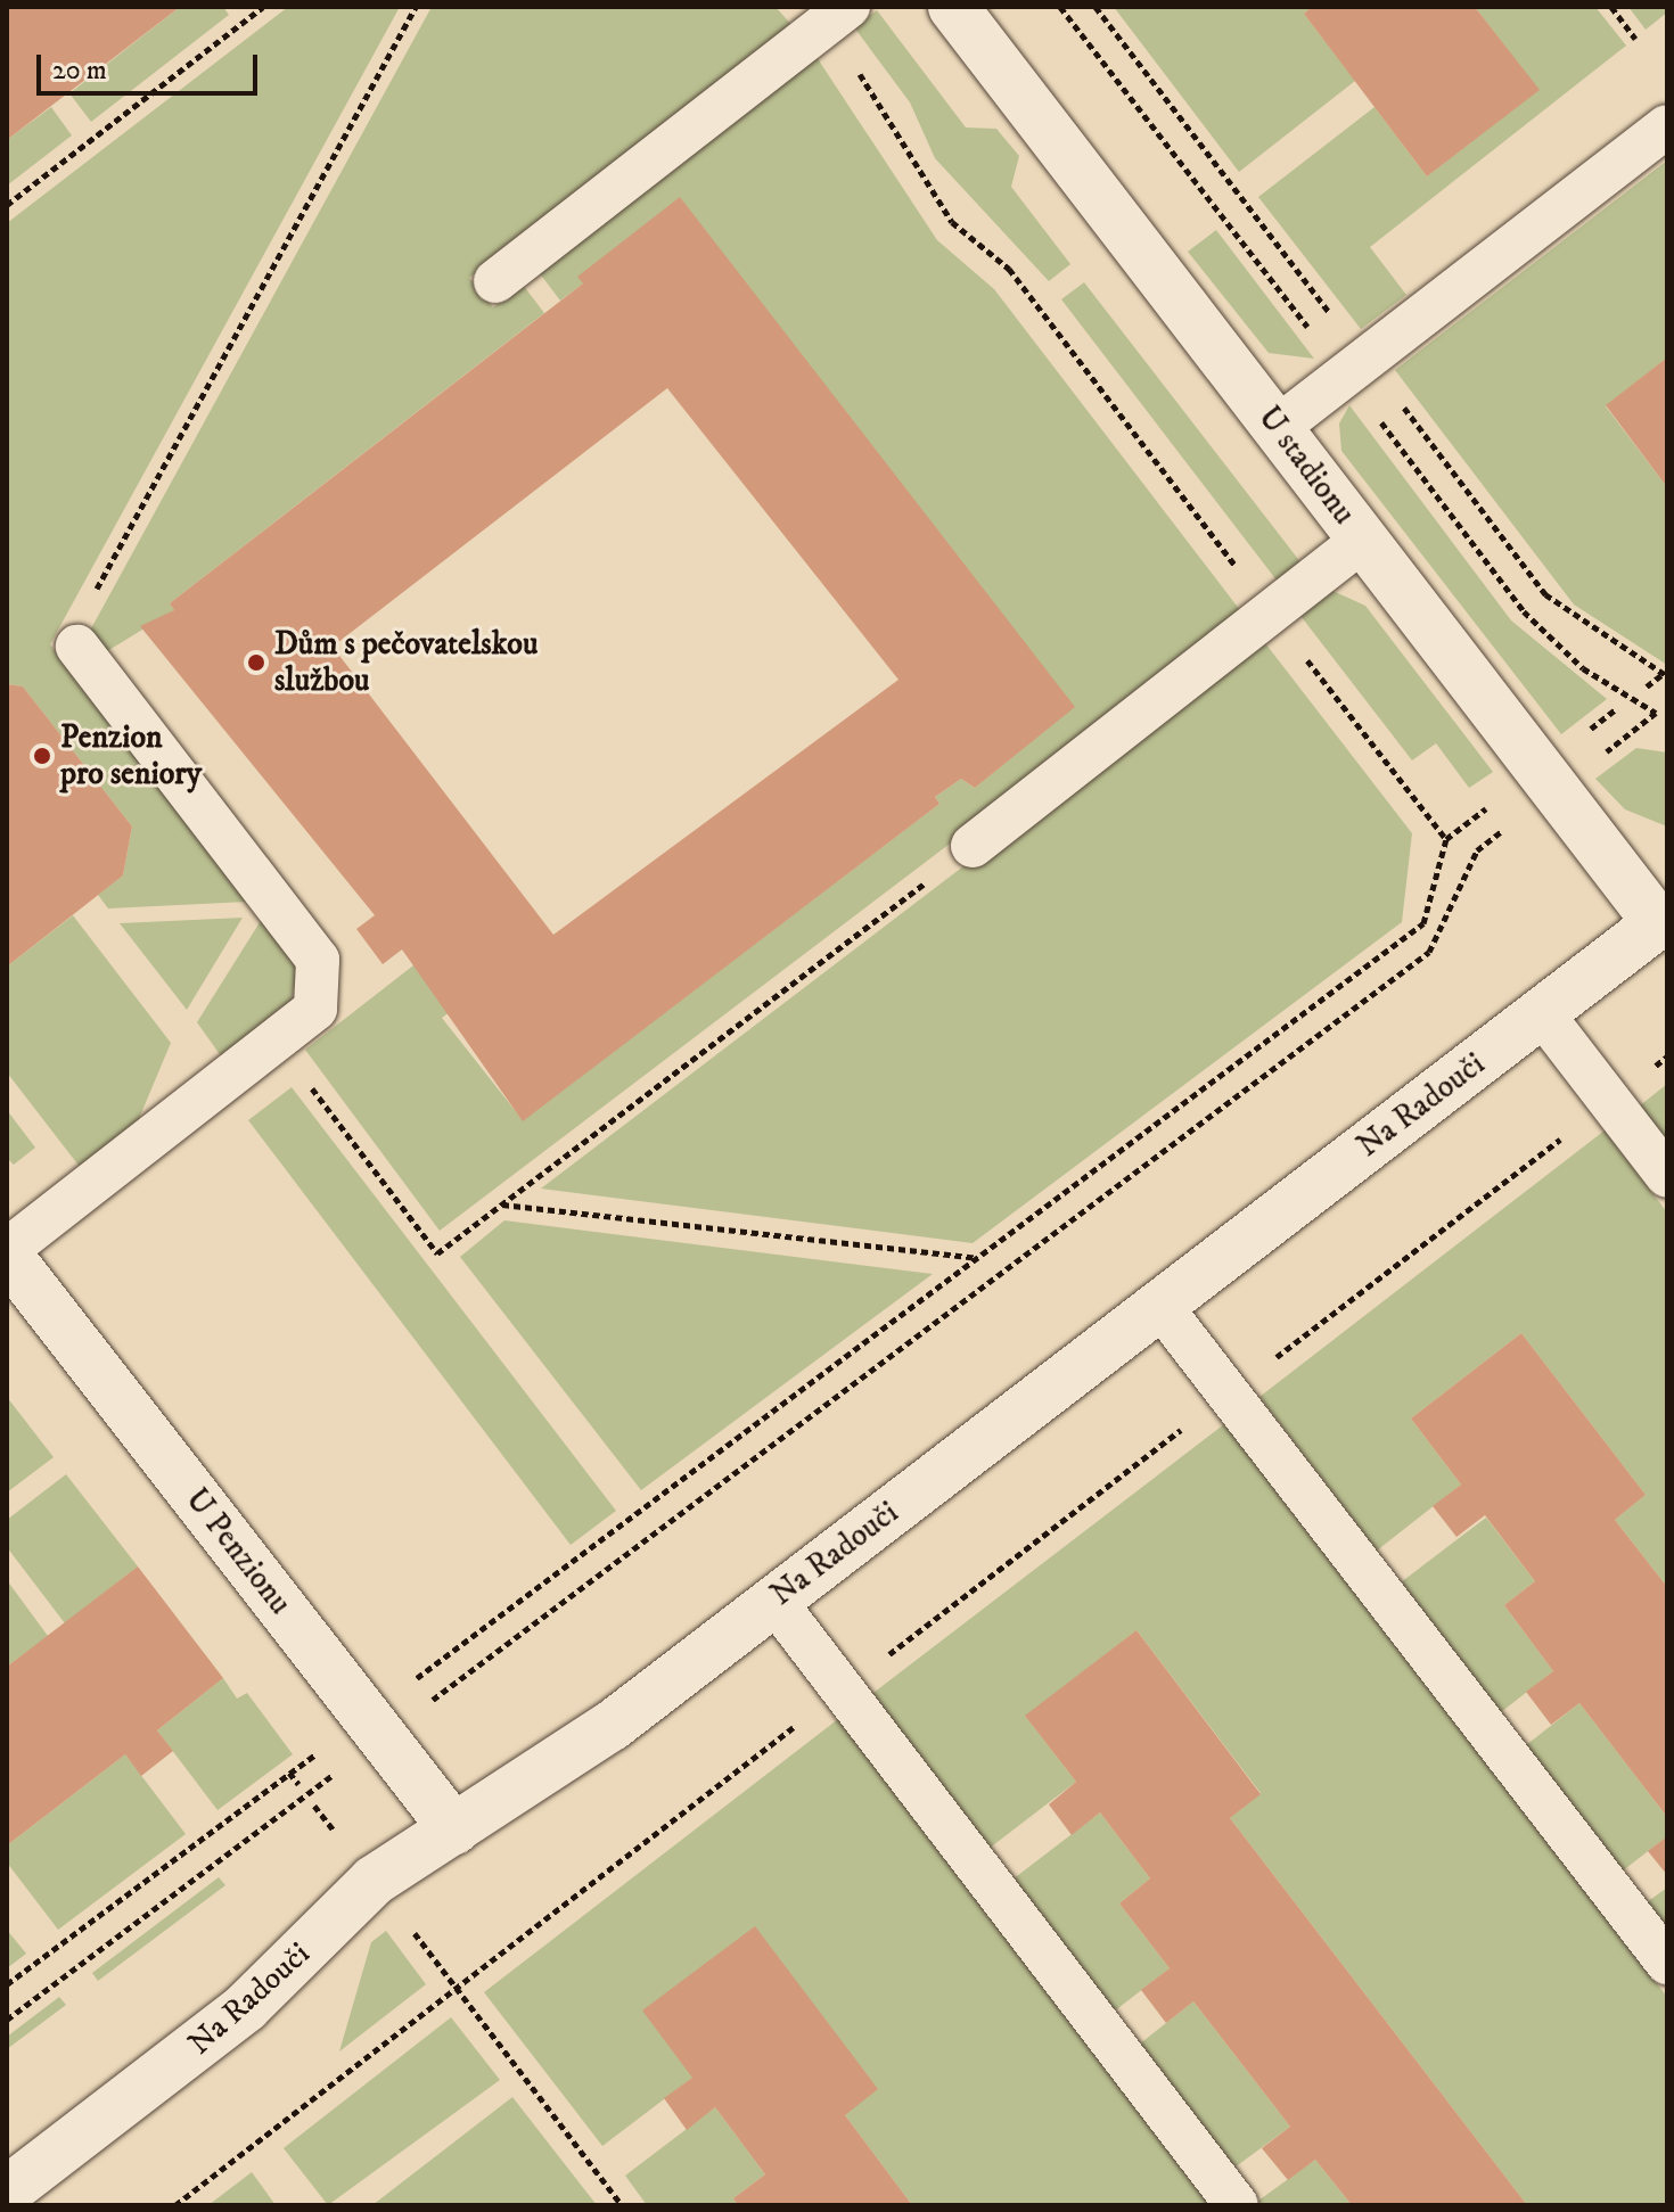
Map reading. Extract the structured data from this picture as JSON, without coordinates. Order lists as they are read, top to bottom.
{
  "streets": {
    "street": ["U stadionu", "Na Radouči", "U Penzionu"]
  },
  "crossings": [
    ["U stadionu", "Na Radouči"],
    ["Na Radouči", "U Penzionu"]
  ],
  "places": ["Dům s pečovatelskou službou", "Penzion pro seniory"],
  "scale_bar": "20 m"
}
